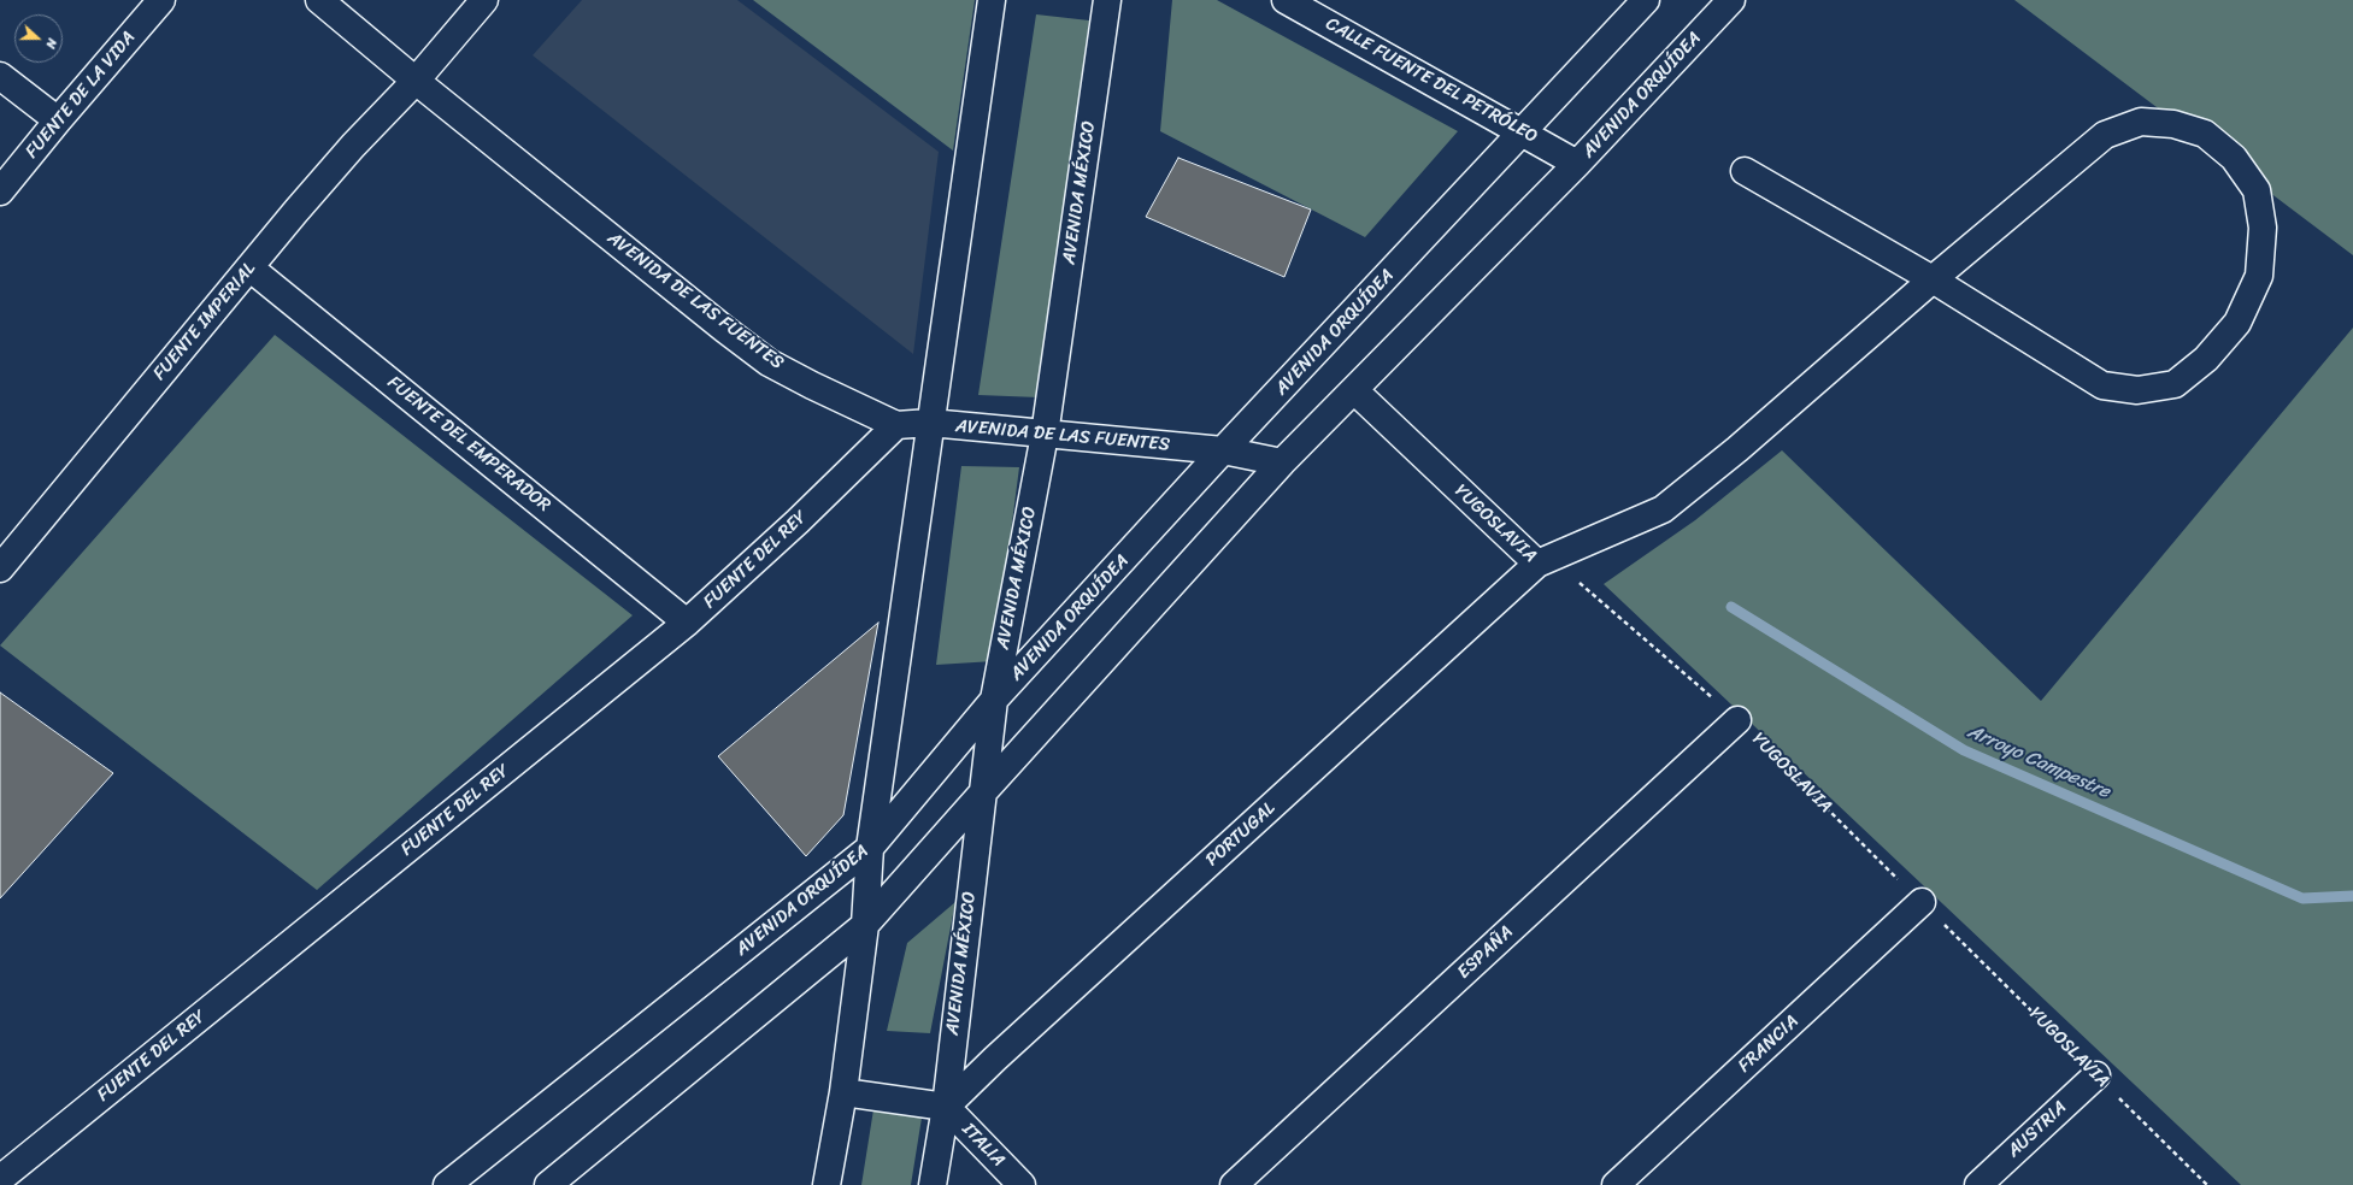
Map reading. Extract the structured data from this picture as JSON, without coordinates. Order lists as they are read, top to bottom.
{
  "streets": {
    "street": [
      "CALLE FUENTE DEL PETRÓLEO",
      "FUENTE DE LA VIDA",
      "AVENIDA ORQUÍDEA",
      "AVENIDA MÉXICO",
      "AVENIDA DE LAS FUENTES",
      "FUENTE IMPERIAL",
      "FUENTE DEL EMPERADOR",
      "YUGOSLAVIA",
      "FUENTE DEL REY",
      "PORTUGAL",
      "ESPAÑA",
      "FRANCIA",
      "AUSTRIA",
      "ITALIA"
    ]
  },
  "crossings": [
    ["CALLE FUENTE DEL PETRÓLEO", "AVENIDA ORQUÍDEA"],
    ["AVENIDA ORQUÍDEA", "AVENIDA MÉXICO"],
    ["AVENIDA ORQUÍDEA", "AVENIDA DE LAS FUENTES"],
    ["AVENIDA ORQUÍDEA", "YUGOSLAVIA"],
    ["AVENIDA MÉXICO", "AVENIDA DE LAS FUENTES"],
    ["AVENIDA MÉXICO", "PORTUGAL"],
    ["AVENIDA MÉXICO", "ITALIA"],
    ["AVENIDA DE LAS FUENTES", "FUENTE IMPERIAL"],
    ["AVENIDA DE LAS FUENTES", "FUENTE DEL REY"],
    ["FUENTE IMPERIAL", "FUENTE DEL EMPERADOR"],
    ["FUENTE DEL EMPERADOR", "FUENTE DEL REY"],
    ["YUGOSLAVIA", "PORTUGAL"],
    ["YUGOSLAVIA", "ESPAÑA"],
    ["YUGOSLAVIA", "FRANCIA"],
    ["YUGOSLAVIA", "AUSTRIA"],
    ["PORTUGAL", "ITALIA"]
  ],
  "water": ["Arroyo Campestre"],
  "north": "right"
}
